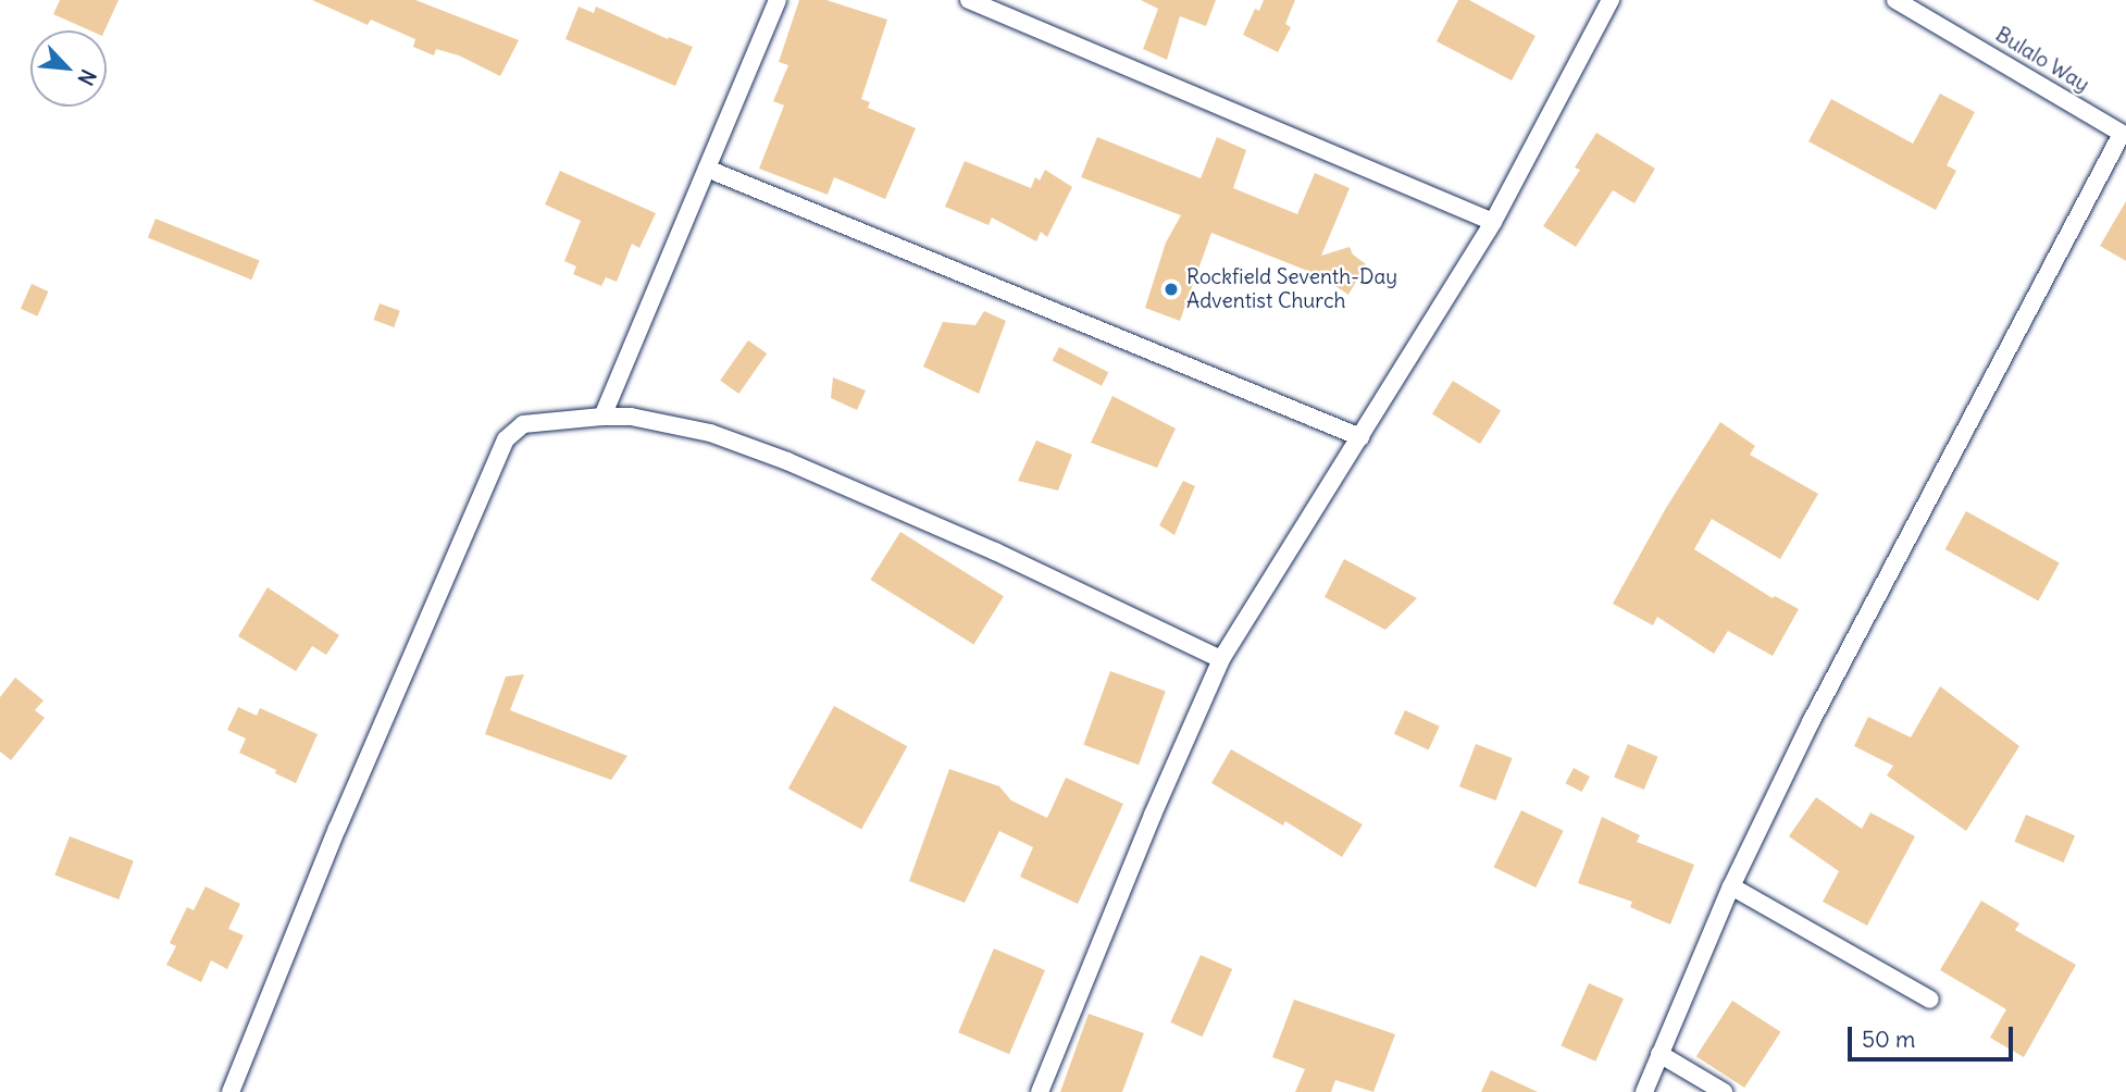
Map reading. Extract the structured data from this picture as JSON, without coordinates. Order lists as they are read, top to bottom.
{
  "streets": {
    "street": ["Bulalo Way"]
  },
  "places": ["Rockfield Seventh-Day Adventist Church"],
  "scale_bar": "50 m",
  "north": "bottom right"
}
